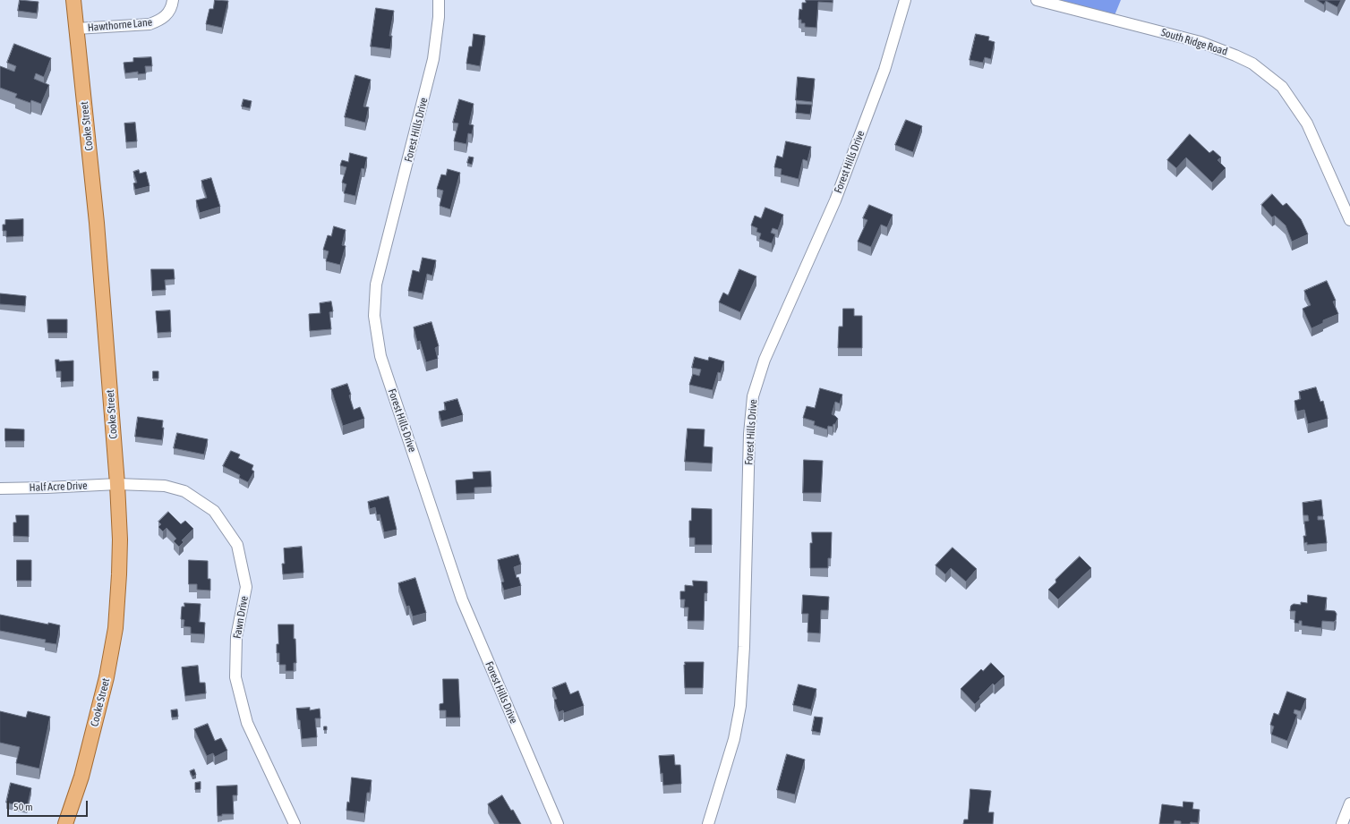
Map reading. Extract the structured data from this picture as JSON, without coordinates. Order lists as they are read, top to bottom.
{
  "streets": {
    "main road": ["Cooke Street"],
    "street": [
      "Hawthorne Lane",
      "South Ridge Road",
      "Forest Hills Drive",
      "Half Acre Drive",
      "Fawn Drive"
    ]
  },
  "crossings": [
    ["Hawthorne Lane", "Cooke Street"],
    ["Cooke Street", "Half Acre Drive"],
    ["Cooke Street", "Fawn Drive"],
    ["Half Acre Drive", "Fawn Drive"]
  ],
  "scale_bar": "50 m"
}
